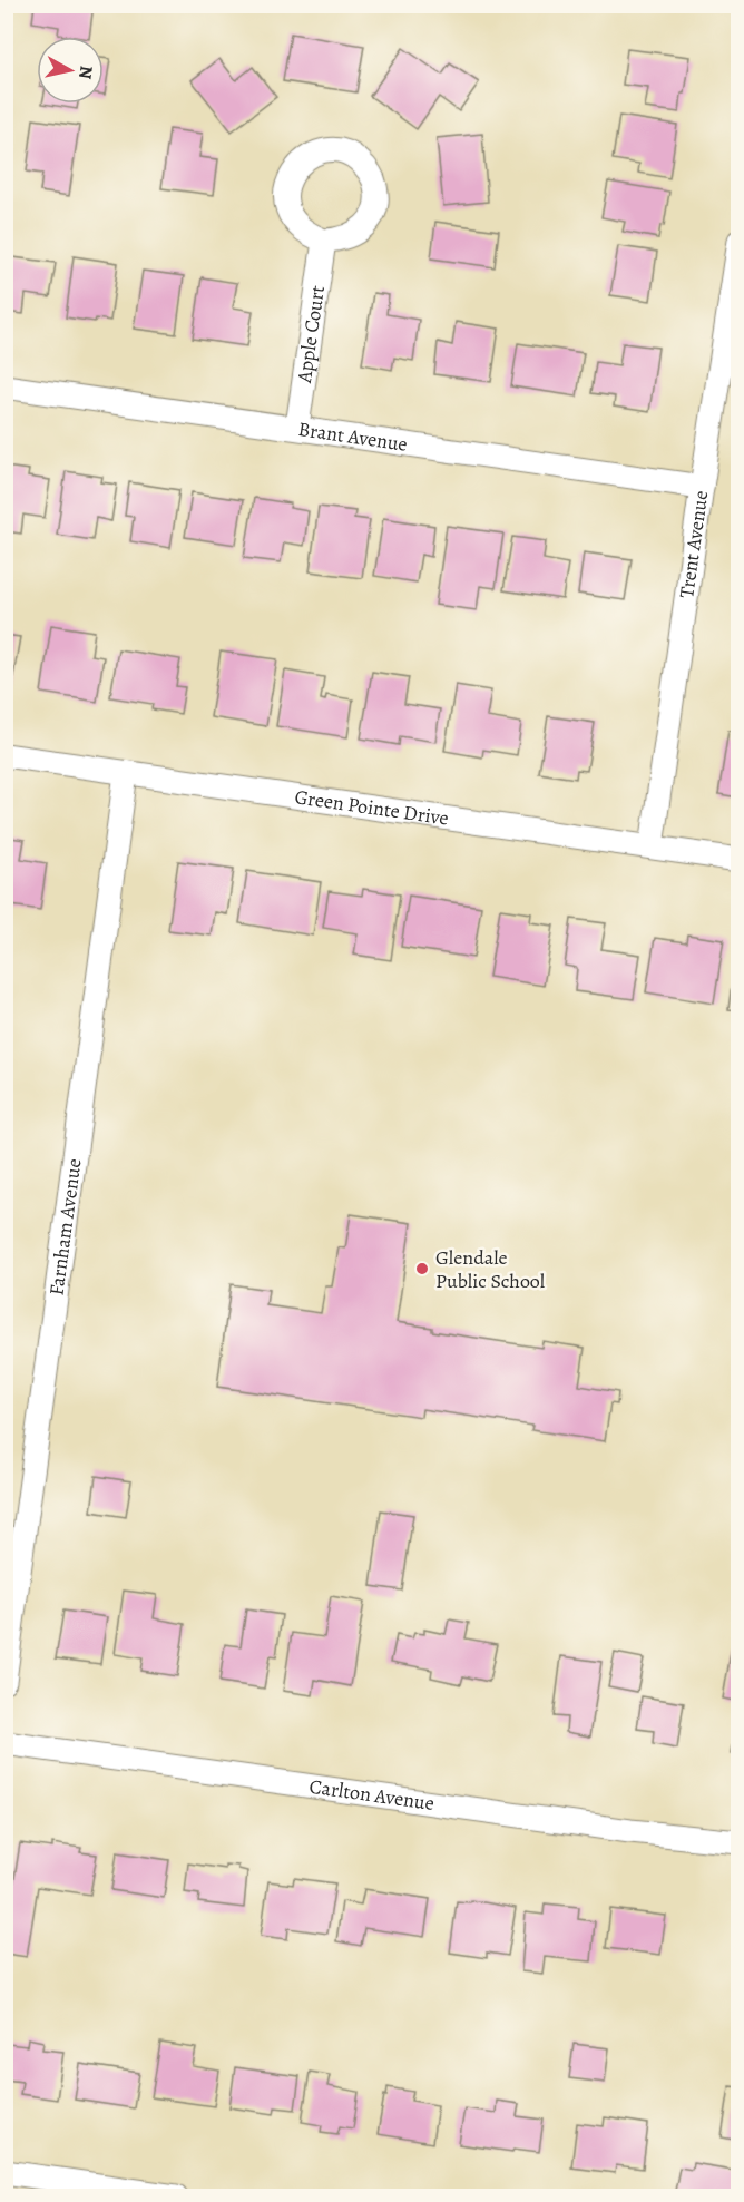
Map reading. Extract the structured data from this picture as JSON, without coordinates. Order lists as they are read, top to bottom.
{
  "streets": {
    "street": [
      "Apple Court",
      "Brant Avenue",
      "Trent Avenue",
      "Green Pointe Drive",
      "Farnham Avenue",
      "Carlton Avenue"
    ]
  },
  "crossings": [
    ["Apple Court", "Brant Avenue"],
    ["Brant Avenue", "Trent Avenue"],
    ["Trent Avenue", "Green Pointe Drive"],
    ["Green Pointe Drive", "Farnham Avenue"]
  ],
  "places": ["Glendale Public School"],
  "north": "right"
}
